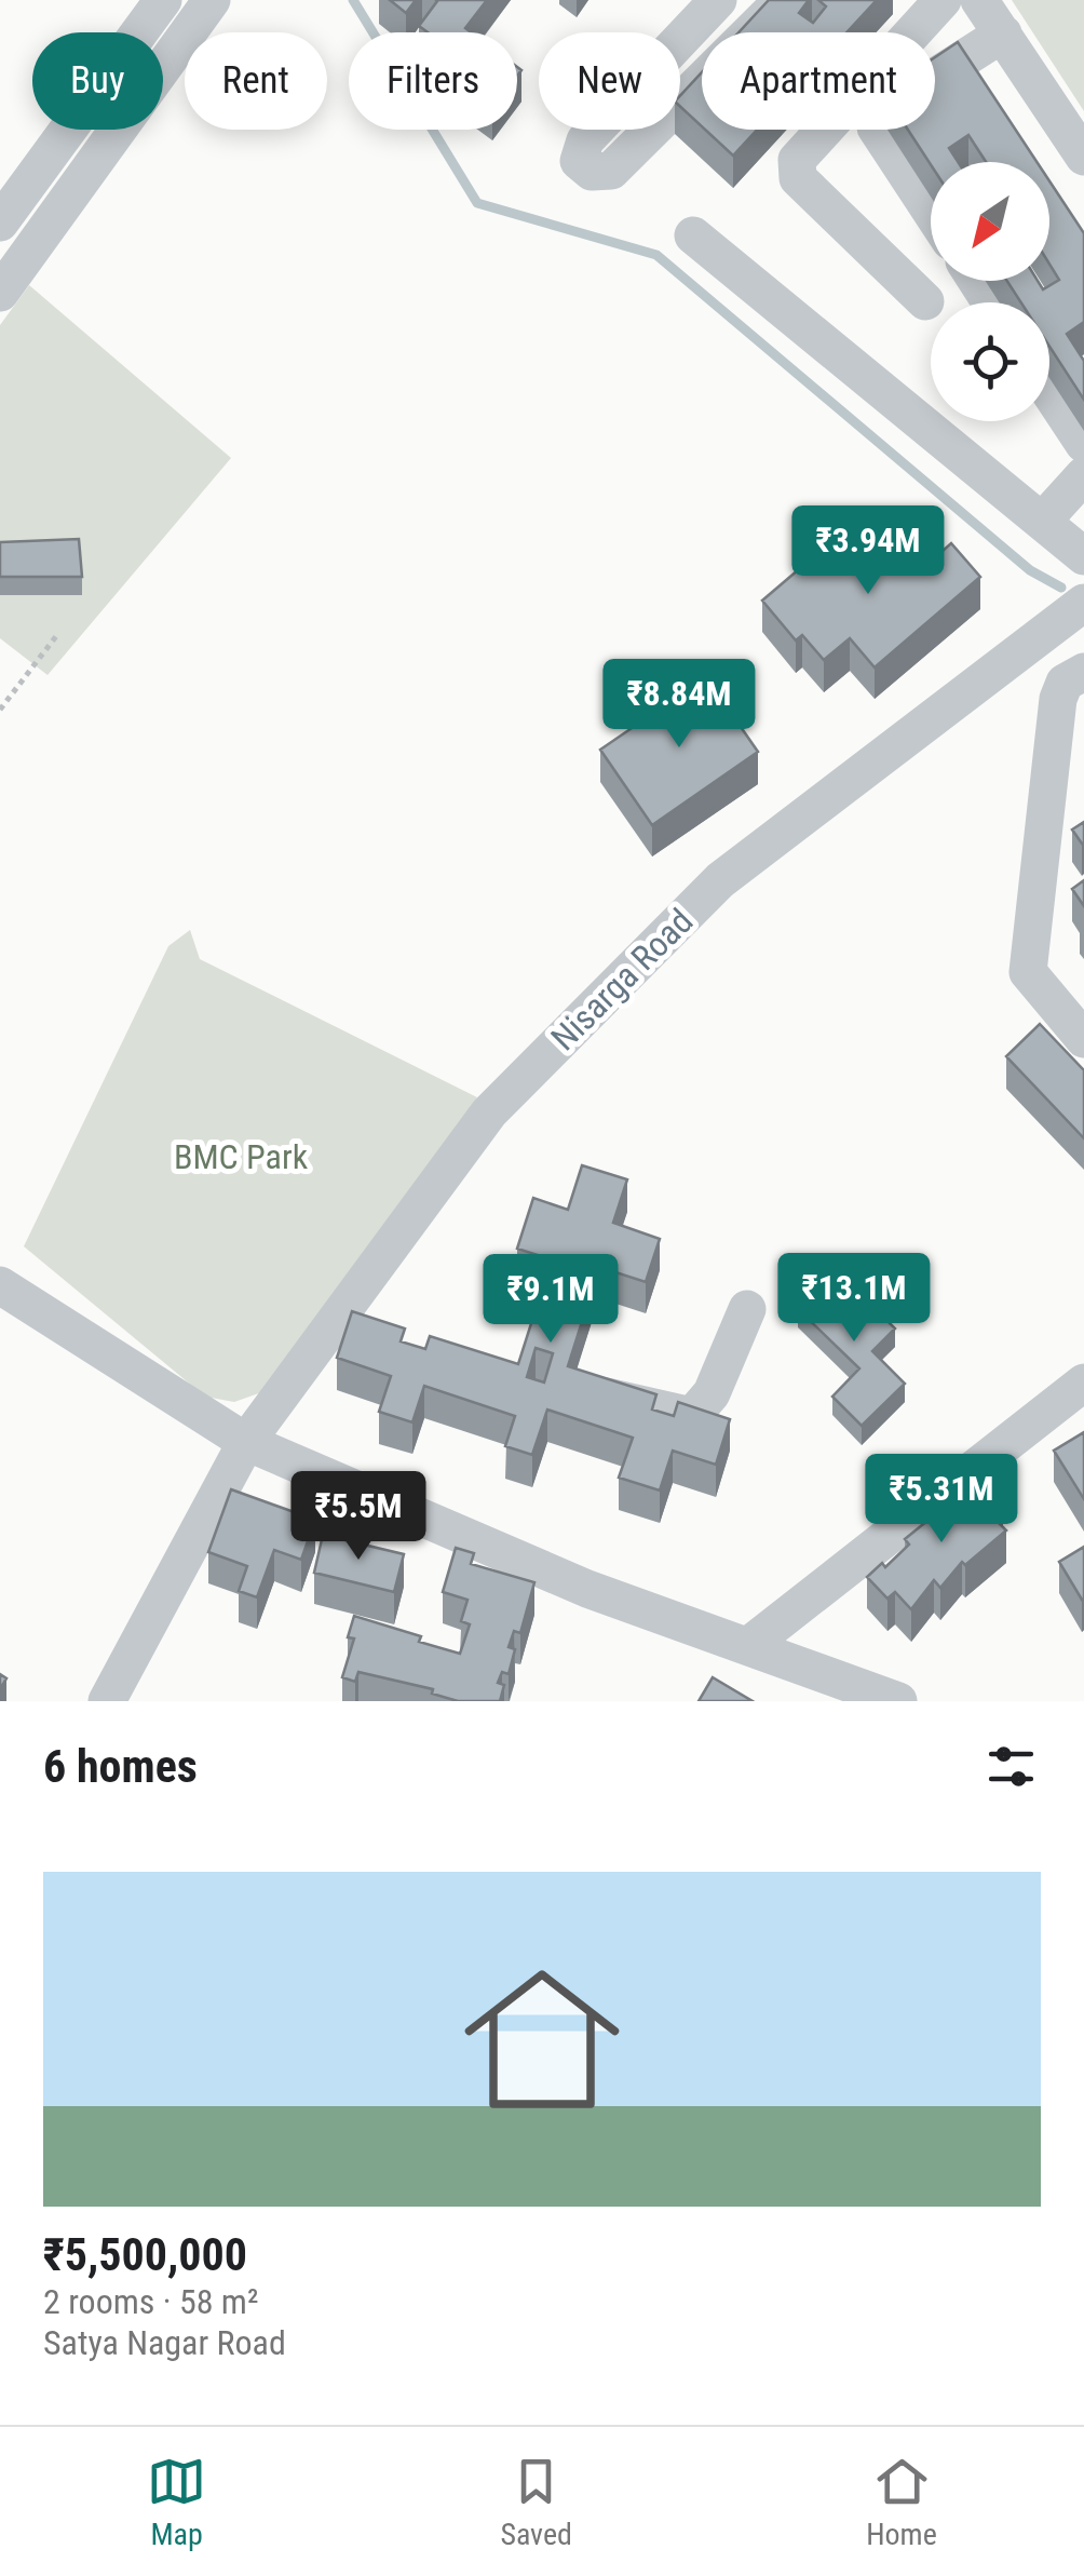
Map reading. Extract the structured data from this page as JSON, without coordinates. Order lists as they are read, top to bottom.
{
  "streets": {
    "street": ["Nisarga Road"]
  },
  "parks": ["BMC Park"],
  "north": "bottom left",
  "page": {
    "chip": [
      "Buy",
      "Rent",
      "Filters",
      "New",
      "Apartment"
    ],
    "price": [
      "₹3.94M",
      "₹8.84M",
      "₹13.1M",
      "₹9.1M",
      "₹5.31M",
      "₹5.5M"
    ],
    "heading": "6 homes",
    "list": [
      {
        "name": "₹5,500,000",
        "note": "2 rooms · 58 m² · Satya Nagar Road"
      }
    ],
    "tabs": ["Map", "Saved", "Home"]
  }
}
